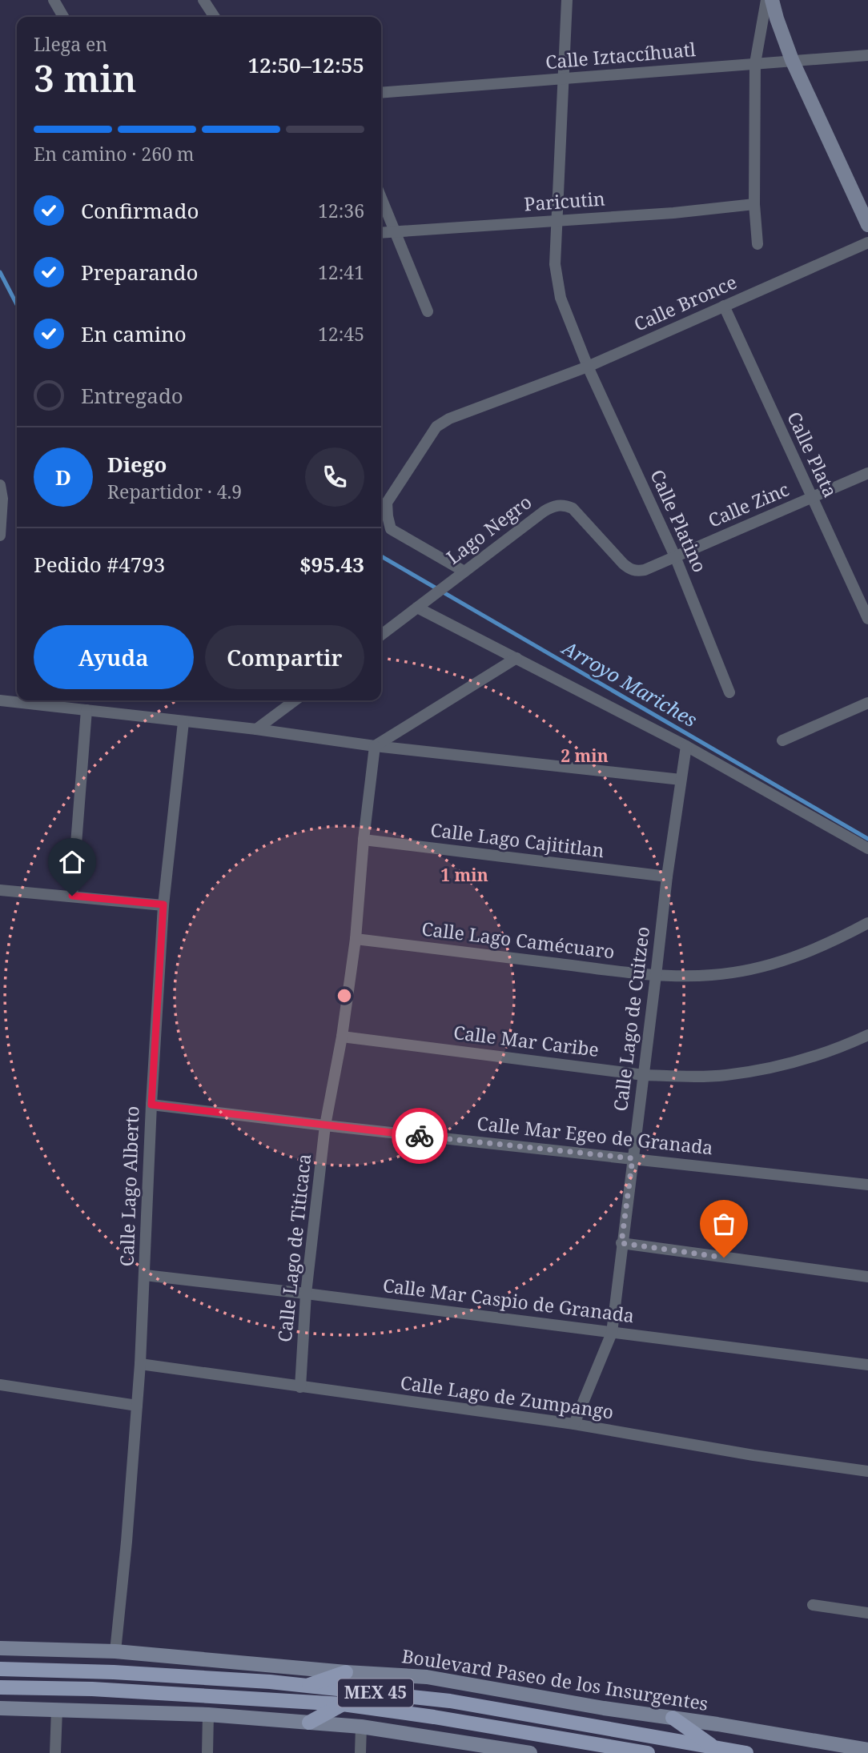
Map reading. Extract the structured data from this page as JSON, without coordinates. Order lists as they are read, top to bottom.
{
  "streets": {
    "main road": ["Boulevard Paseo de los Insurgentes", "MEX 45"],
    "street": [
      "Calle Iztaccíhuatl",
      "Paricutin",
      "Calle Bronce",
      "Calle Plata",
      "Calle Zinc",
      "Calle Platino",
      "Lago Negro",
      "Calle Lago Cajititlan",
      "Calle Lago Camécuaro",
      "Calle Lago de Cuitzeo",
      "Calle Mar Caribe",
      "Calle Mar Egeo de Granada",
      "Calle Lago Alberto",
      "Calle Lago de Titicaca",
      "Calle Mar Caspio de Granada",
      "Calle Lago de Zumpango"
    ]
  },
  "crossings": [
    ["Calle Iztaccíhuatl", "Calle Platino"],
    ["Paricutin", "Calle Platino"],
    ["Calle Bronce", "Calle Plata"],
    ["Calle Bronce", "Calle Platino"],
    ["Calle Bronce", "Lago Negro"],
    ["Calle Plata", "Calle Zinc"],
    ["Calle Zinc", "Calle Platino"],
    ["Calle Zinc", "Lago Negro"],
    ["Calle Platino", "Lago Negro"],
    ["Calle Lago Cajititlan", "Calle Lago de Cuitzeo"],
    ["Calle Lago Cajititlan", "Calle Lago de Titicaca"],
    ["Calle Lago Camécuaro", "Calle Lago de Cuitzeo"],
    ["Calle Lago Camécuaro", "Calle Lago de Titicaca"],
    ["Calle Lago de Cuitzeo", "Calle Mar Caribe"],
    ["Calle Lago de Cuitzeo", "Calle Mar Egeo de Granada"],
    ["Calle Lago de Cuitzeo", "Calle Mar Caspio de Granada"],
    ["Calle Lago de Cuitzeo", "Calle Lago de Zumpango"],
    ["Calle Mar Caribe", "Calle Lago de Titicaca"],
    ["Calle Mar Egeo de Granada", "Calle Lago Alberto"],
    ["Calle Mar Egeo de Granada", "Calle Lago de Titicaca"],
    ["Calle Lago Alberto", "Calle Mar Caspio de Granada"],
    ["Calle Lago Alberto", "Calle Lago de Zumpango"],
    ["Calle Lago Alberto", "Boulevard Paseo de los Insurgentes"],
    ["Calle Lago de Titicaca", "Calle Mar Caspio de Granada"],
    ["Calle Lago de Titicaca", "Calle Lago de Zumpango"]
  ],
  "water": ["Arroyo Mariches"],
  "page": {
    "heading": ["3 min", "Llega en", "12:50–12:55"],
    "panel": [
      "Diego",
      "Repartidor · 4.9",
      "Pedido #4793",
      "$95.43"
    ],
    "bar": "En camino · 260 m",
    "list": [
      ["Confirmado", "12:36"],
      ["Preparando", "12:41"],
      ["En camino", "12:45"],
      "Entregado"
    ],
    "round": "D",
    "buttons": ["Ayuda", "Compartir"]
  },
  "rings": ["2 min", "1 min"]
}
